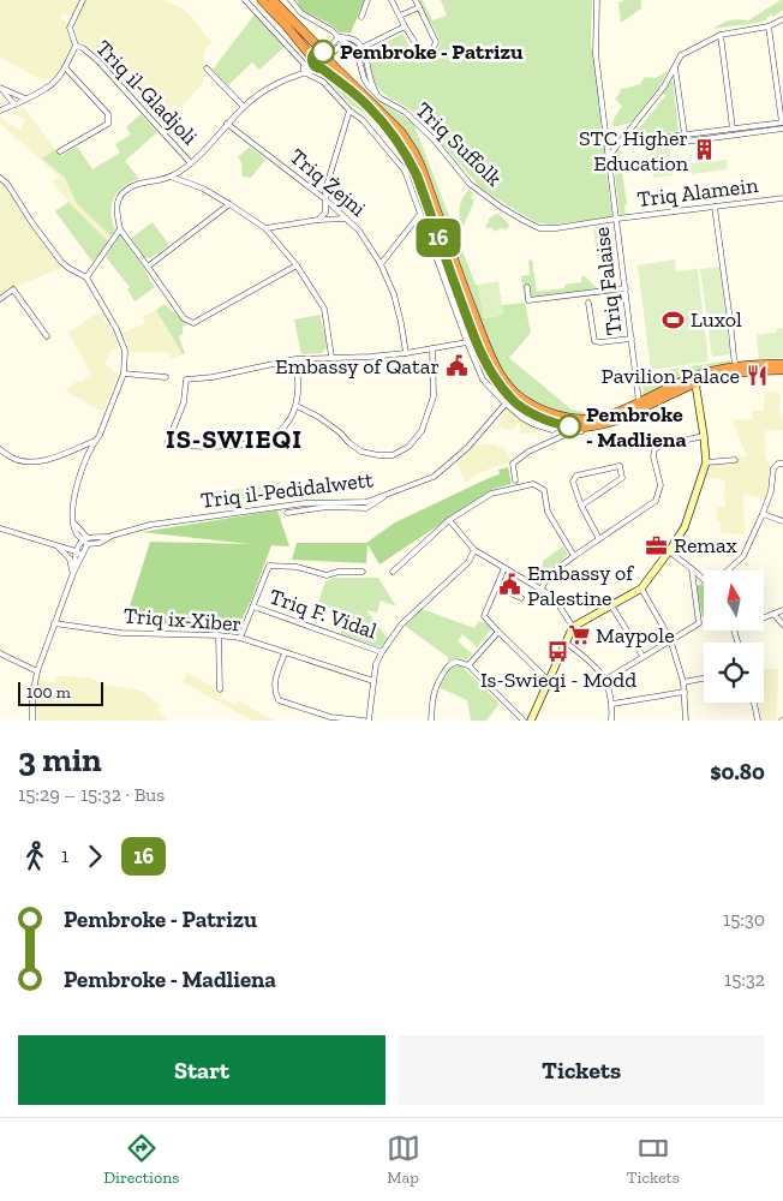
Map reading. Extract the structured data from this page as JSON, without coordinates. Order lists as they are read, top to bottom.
{
  "streets": {
    "street": [
      "Triq il-Gladjoli",
      "Triq Suffolk",
      "Triq Żejni",
      "Triq Alamein",
      "Triq Falaise",
      "Triq il-Pedidalwett",
      "Triq F. Vidal",
      "Triq ix-Xiber"
    ]
  },
  "crossings": [
    ["Triq Suffolk", "Triq Alamein"],
    ["Triq Suffolk", "Triq Falaise"],
    ["Triq Alamein", "Triq Falaise"]
  ],
  "districts": ["IS-SWIEQI"],
  "places": {
    "other": ["Pembroke - Patrizu", "Pembroke - Madliena"],
    "building": ["STC Higher Education"],
    "sports": ["Luxol"],
    "public building": ["Embassy of Qatar", "Embassy of Palestine"],
    "restaurant": ["Pavilion Palace"],
    "office": ["Remax"],
    "supermarket": ["Maypole"],
    "bus stop": ["Is-Swieqi - Modd"]
  },
  "lines": ["bus line 16"],
  "scale_bar": "100 m",
  "north": "top",
  "page": {
    "on_map": "16",
    "scale": "100 m",
    "heading": ["3 min", "15:29 – 15:32 · Bus", "$0.80"],
    "legs": ["1", "16"],
    "list": [
      {
        "name": "Pembroke - Patrizu",
        "value": "15:30"
      },
      {
        "name": "Pembroke - Madliena",
        "value": "15:32"
      }
    ],
    "buttons": ["Start", "Tickets"],
    "tabs": ["Directions", "Map", "Tickets"]
  }
}
